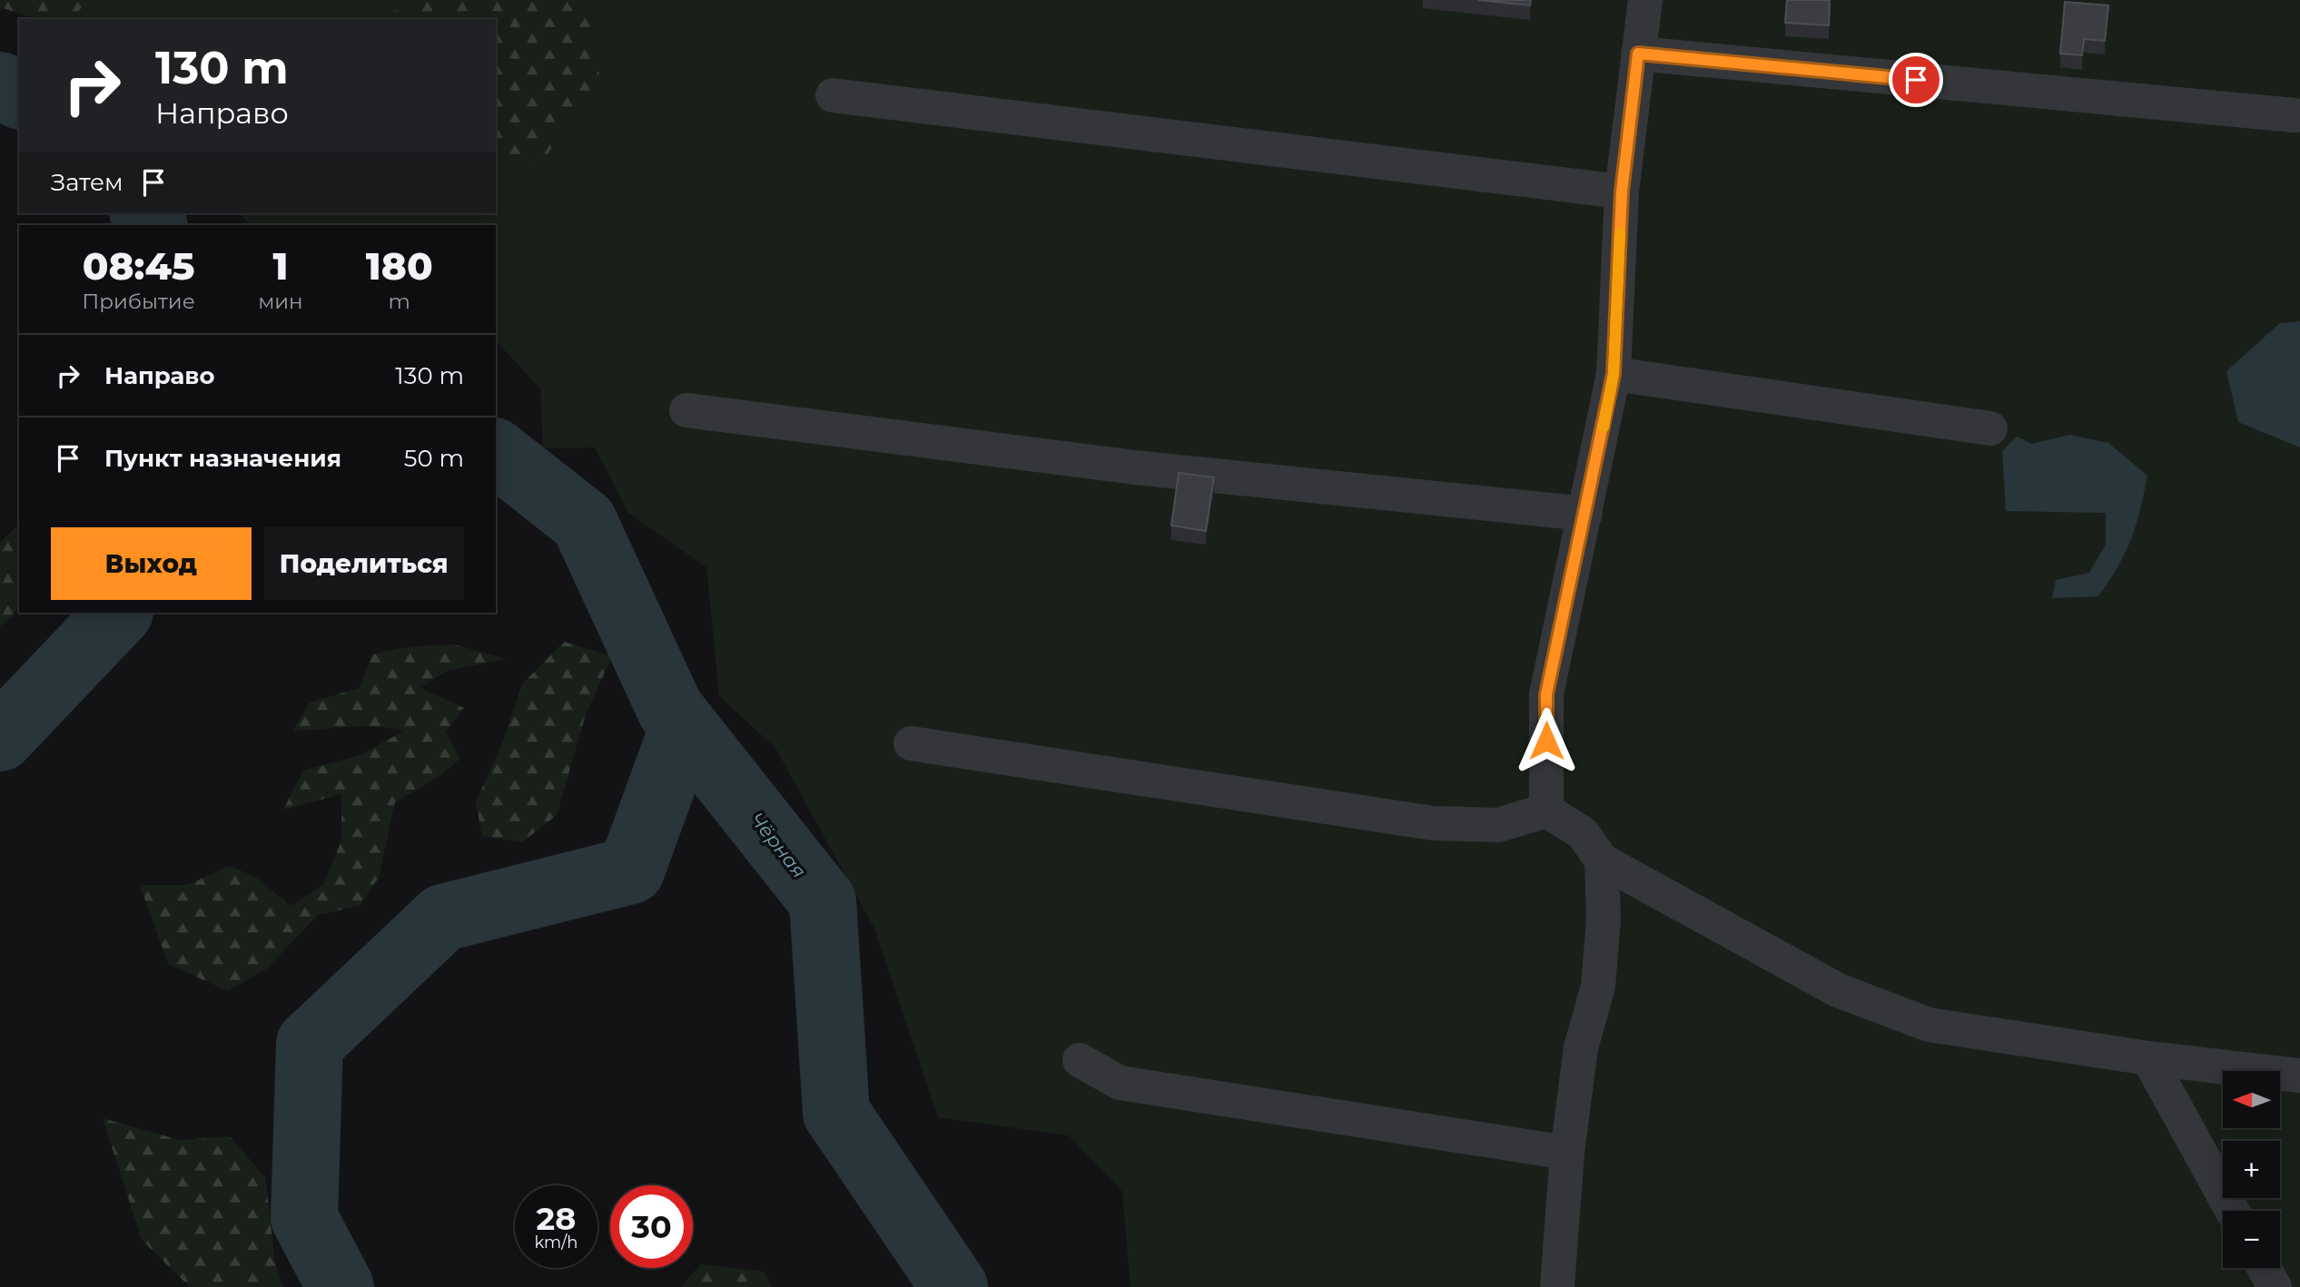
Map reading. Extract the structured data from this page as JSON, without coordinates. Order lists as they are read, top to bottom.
{
  "water": ["Чёрная"],
  "north": "left",
  "page": {
    "turn": ["130 m", "Направо"],
    "then": "Затем",
    "eta": [
      "08:45",
      "Прибытие",
      "1",
      "мин",
      "180",
      "m"
    ],
    "list": [
      {
        "name": "Направо",
        "value": "130 m"
      },
      {
        "name": "Пункт назначения",
        "value": "50 m"
      }
    ],
    "buttons": ["Выход", "Поделиться"],
    "map_buttons": ["+", "−"],
    "speed": "28 km/h",
    "limit": "30"
  }
}
